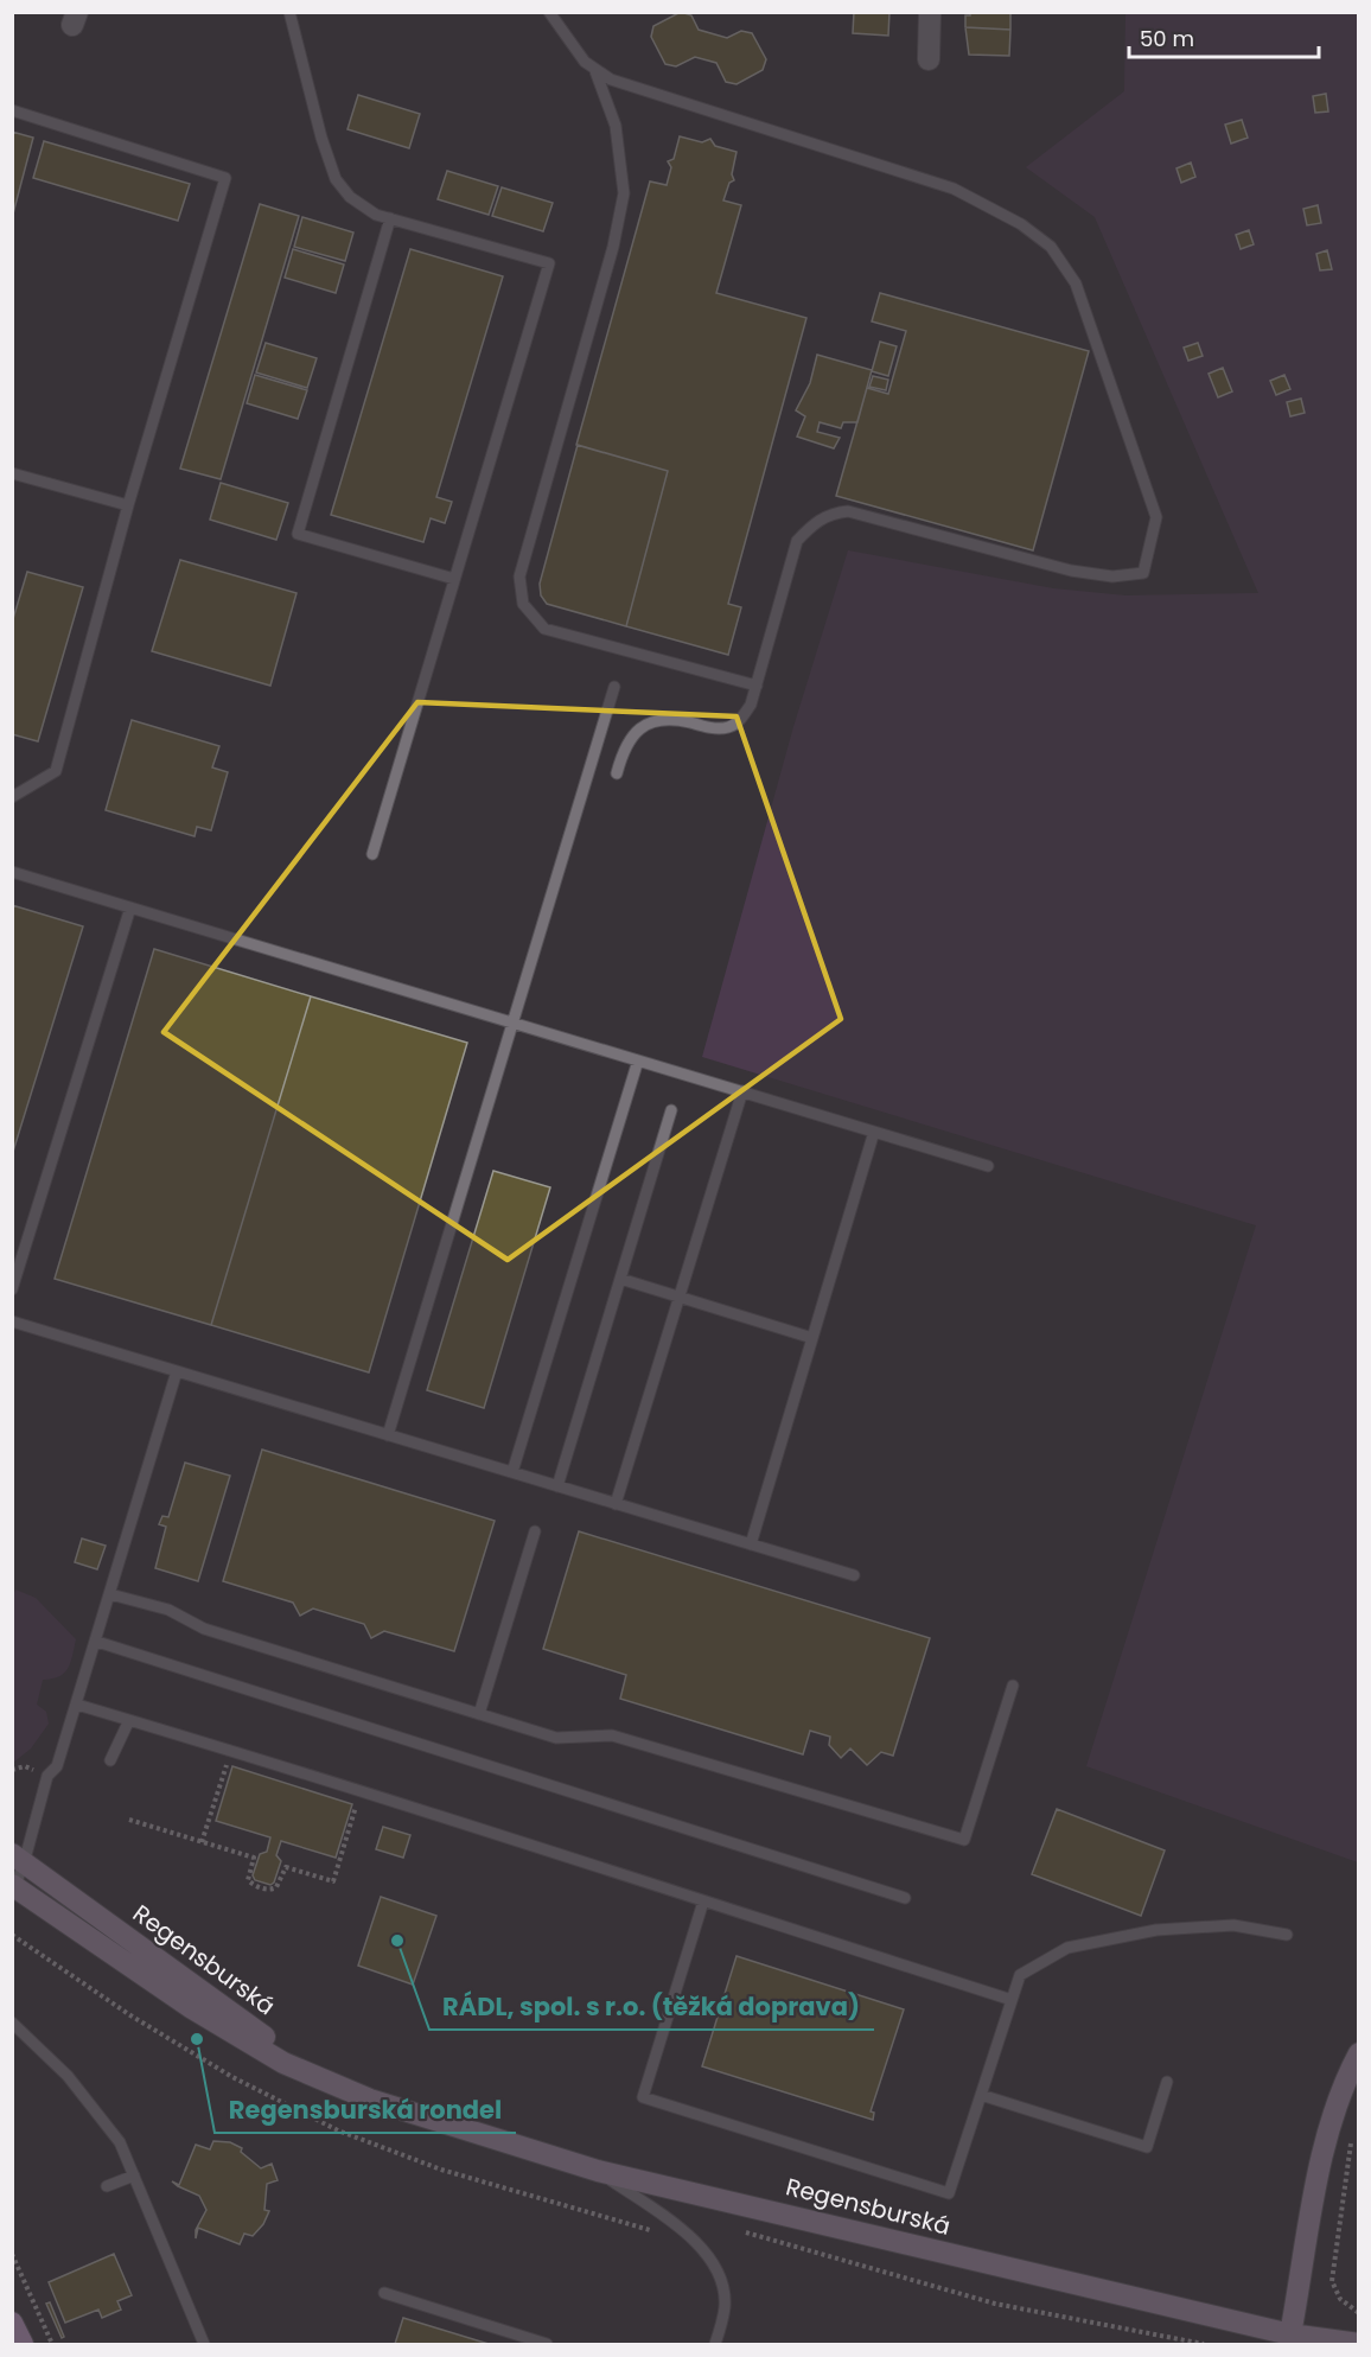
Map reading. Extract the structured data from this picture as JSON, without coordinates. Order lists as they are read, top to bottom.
{
  "streets": {
    "main road": ["Regensburská"]
  },
  "places": ["RÁDL, spol. s r.o. (těžká doprava)", "Regensburská rondel"],
  "scale_bar": "50 m"
}
